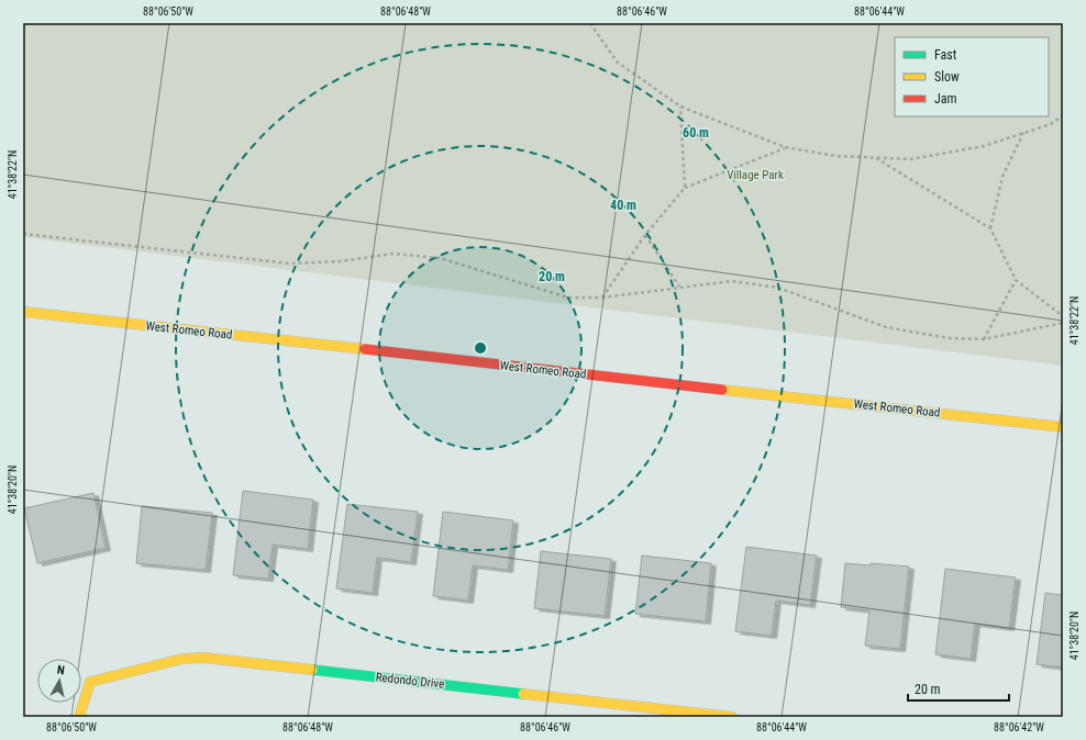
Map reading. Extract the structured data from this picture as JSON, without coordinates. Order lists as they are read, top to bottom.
{
  "streets": {
    "main road": ["West Romeo Road", "Redondo Drive"]
  },
  "parks": ["Village Park"],
  "legend": ["Fast", "Slow", "Jam"],
  "scale_bar": "20 m",
  "north": "top",
  "coordinates": [
    "88°06'50\"W",
    "88°06'48\"W",
    "88°06'46\"W",
    "88°06'44\"W",
    "41°38'22\"N",
    "41°38'20\"N",
    "88°06'42\"W"
  ],
  "rings": ["60 m", "40 m", "20 m"]
}
